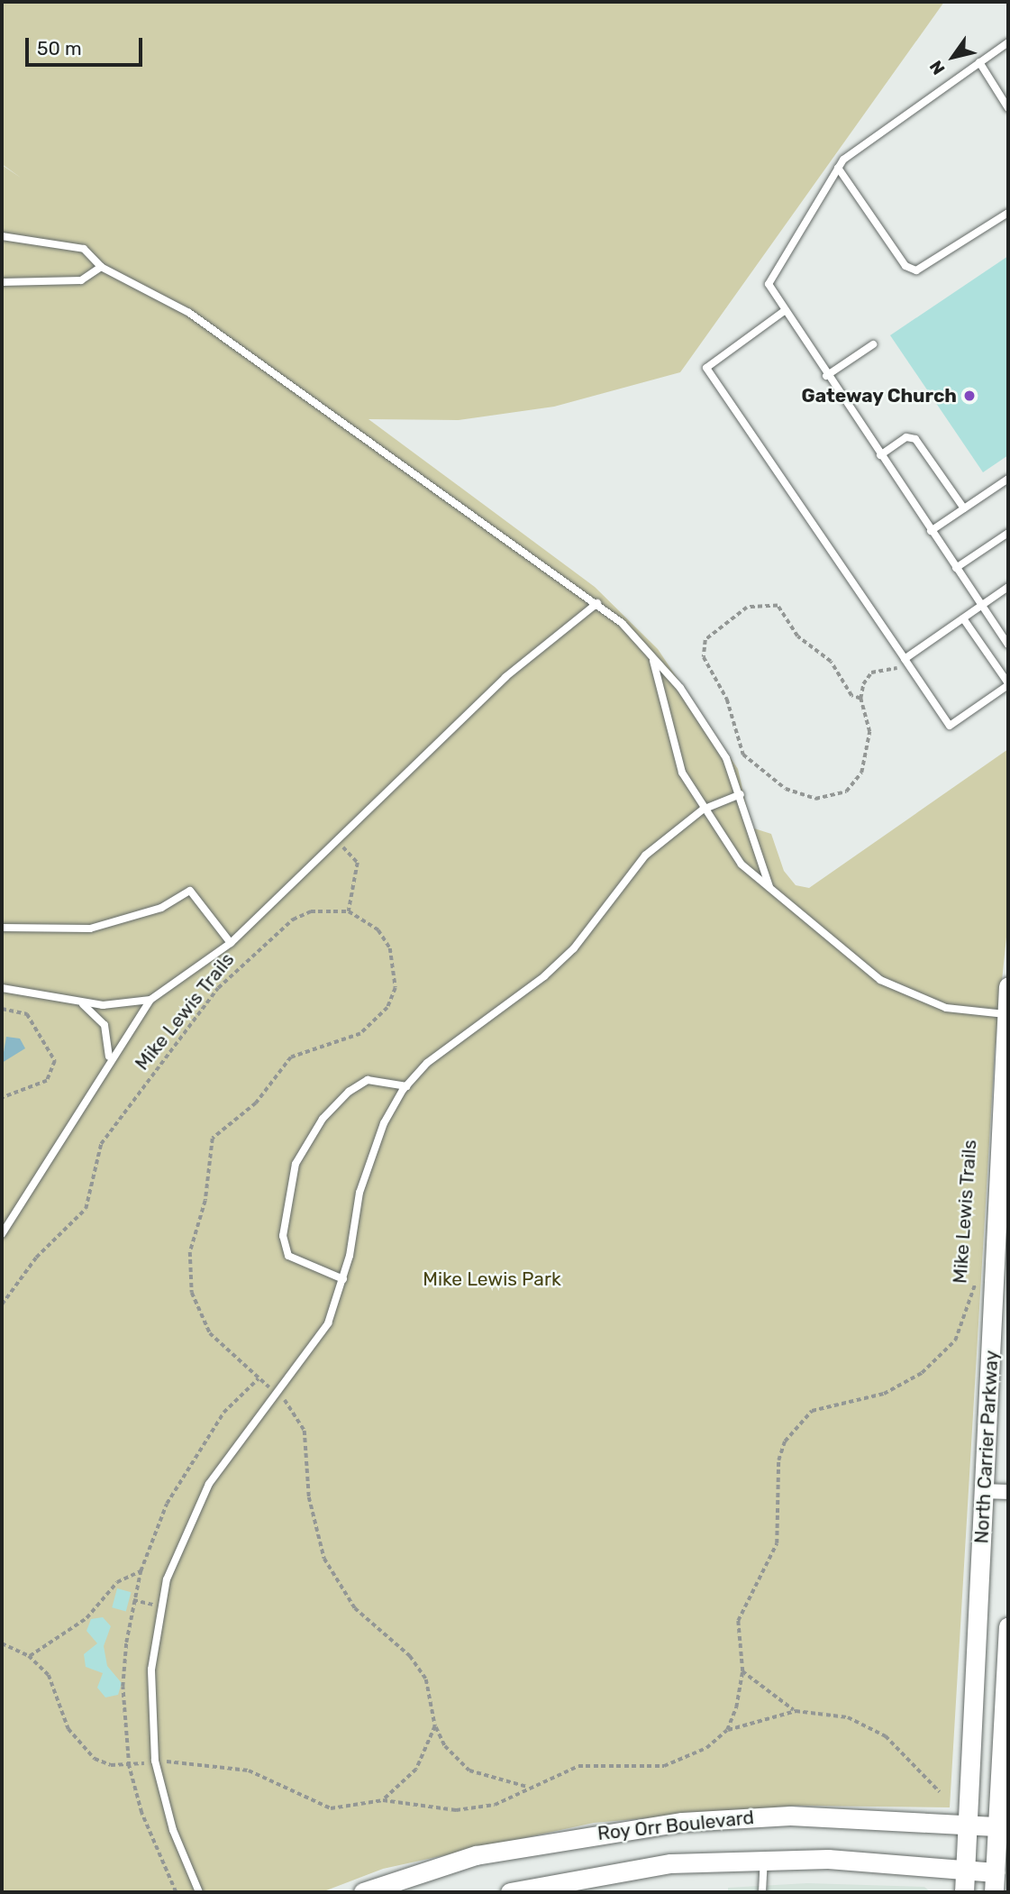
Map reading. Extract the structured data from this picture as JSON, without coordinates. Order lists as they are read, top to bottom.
{
  "streets": {
    "main road": ["North Carrier Parkway", "Roy Orr Boulevard"],
    "path": ["Mike Lewis Trails"]
  },
  "crossings": [
    ["North Carrier Parkway", "Roy Orr Boulevard"]
  ],
  "parks": ["Mike Lewis Park"],
  "places": ["Gateway Church"],
  "scale_bar": "50 m",
  "north": "bottom left"
}
